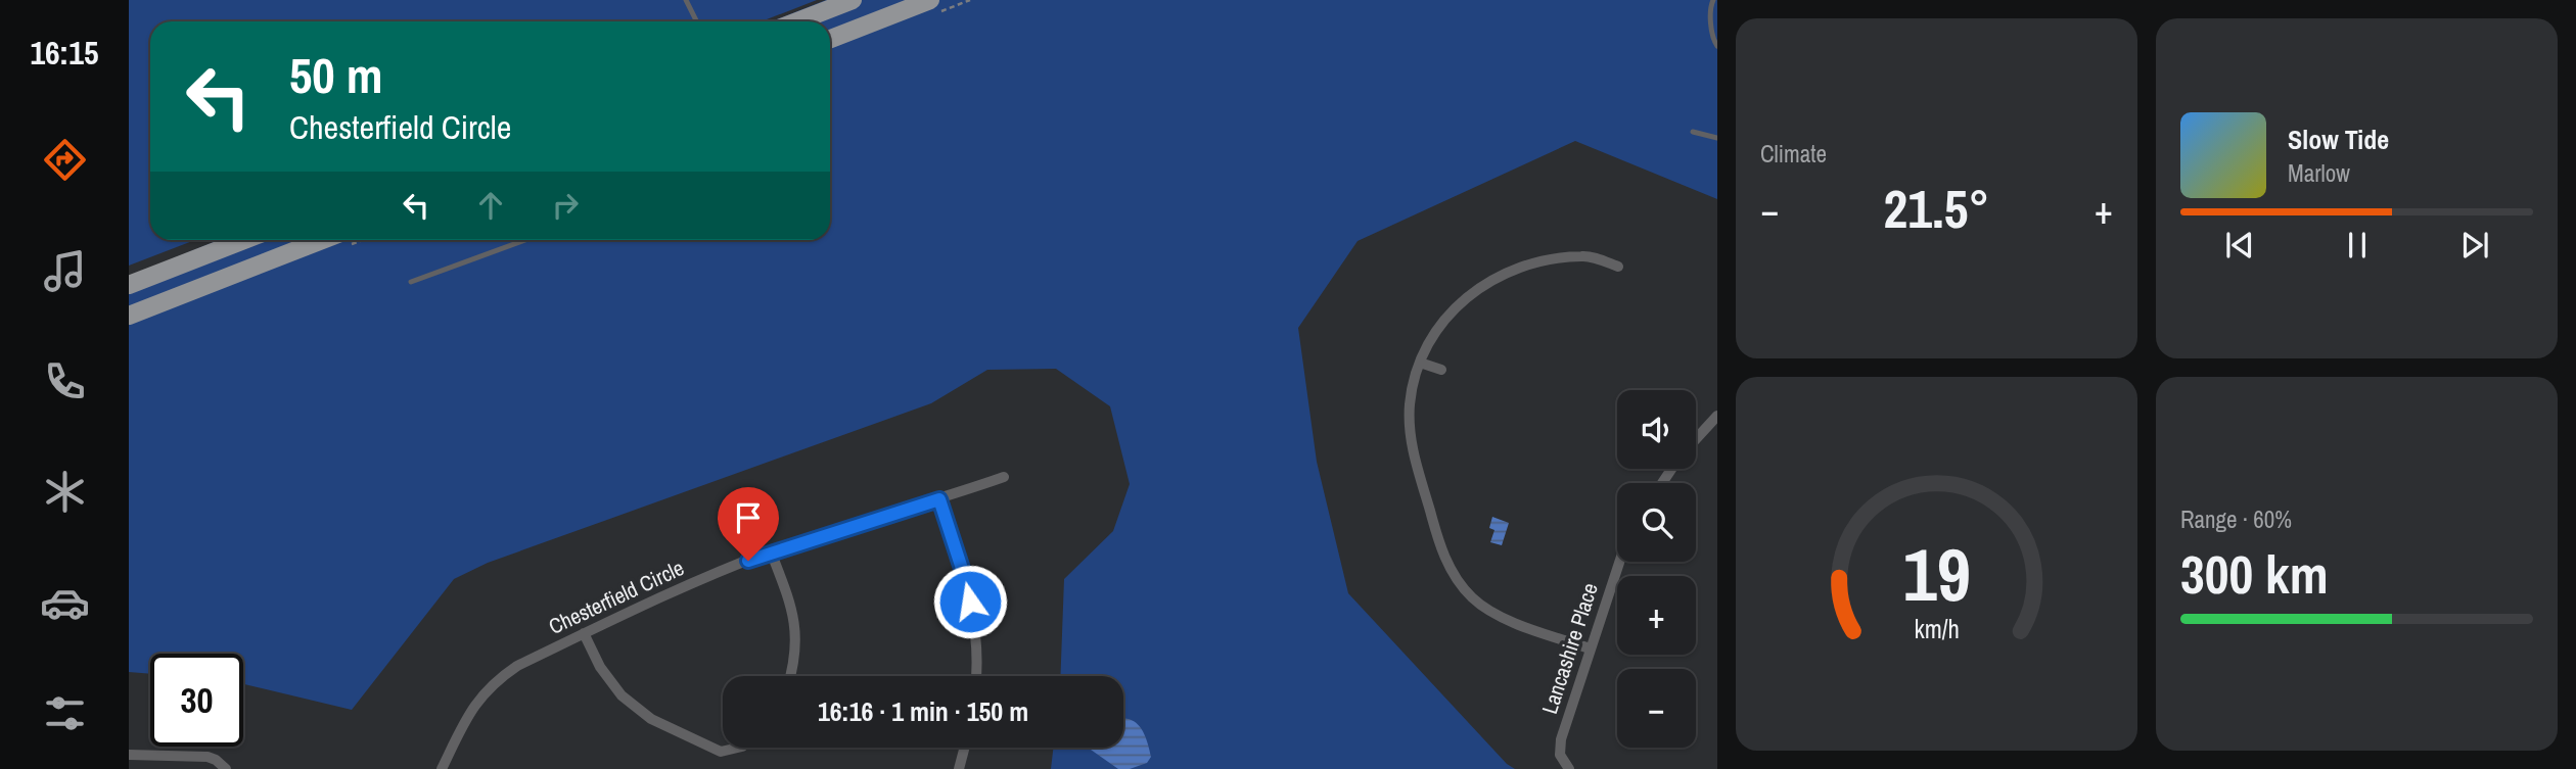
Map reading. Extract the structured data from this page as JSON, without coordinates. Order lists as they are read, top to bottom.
{
  "streets": {
    "street": ["Chesterfield Circle", "Lancashire Place"]
  },
  "page": {
    "tabs": "16:15",
    "tile": [
      "Climate",
      ["Range · 60%", "300 km"]
    ],
    "turn": ["50 m", "Chesterfield Circle"],
    "song": ["Slow Tide", "Marlow"],
    "heat": ["−", "21.5°", "+"],
    "map_buttons": ["+", "−"],
    "limit": "30",
    "trip": "16:16 · 1 min · 150 m",
    "gauge": ["19", "km/h"]
  }
}
